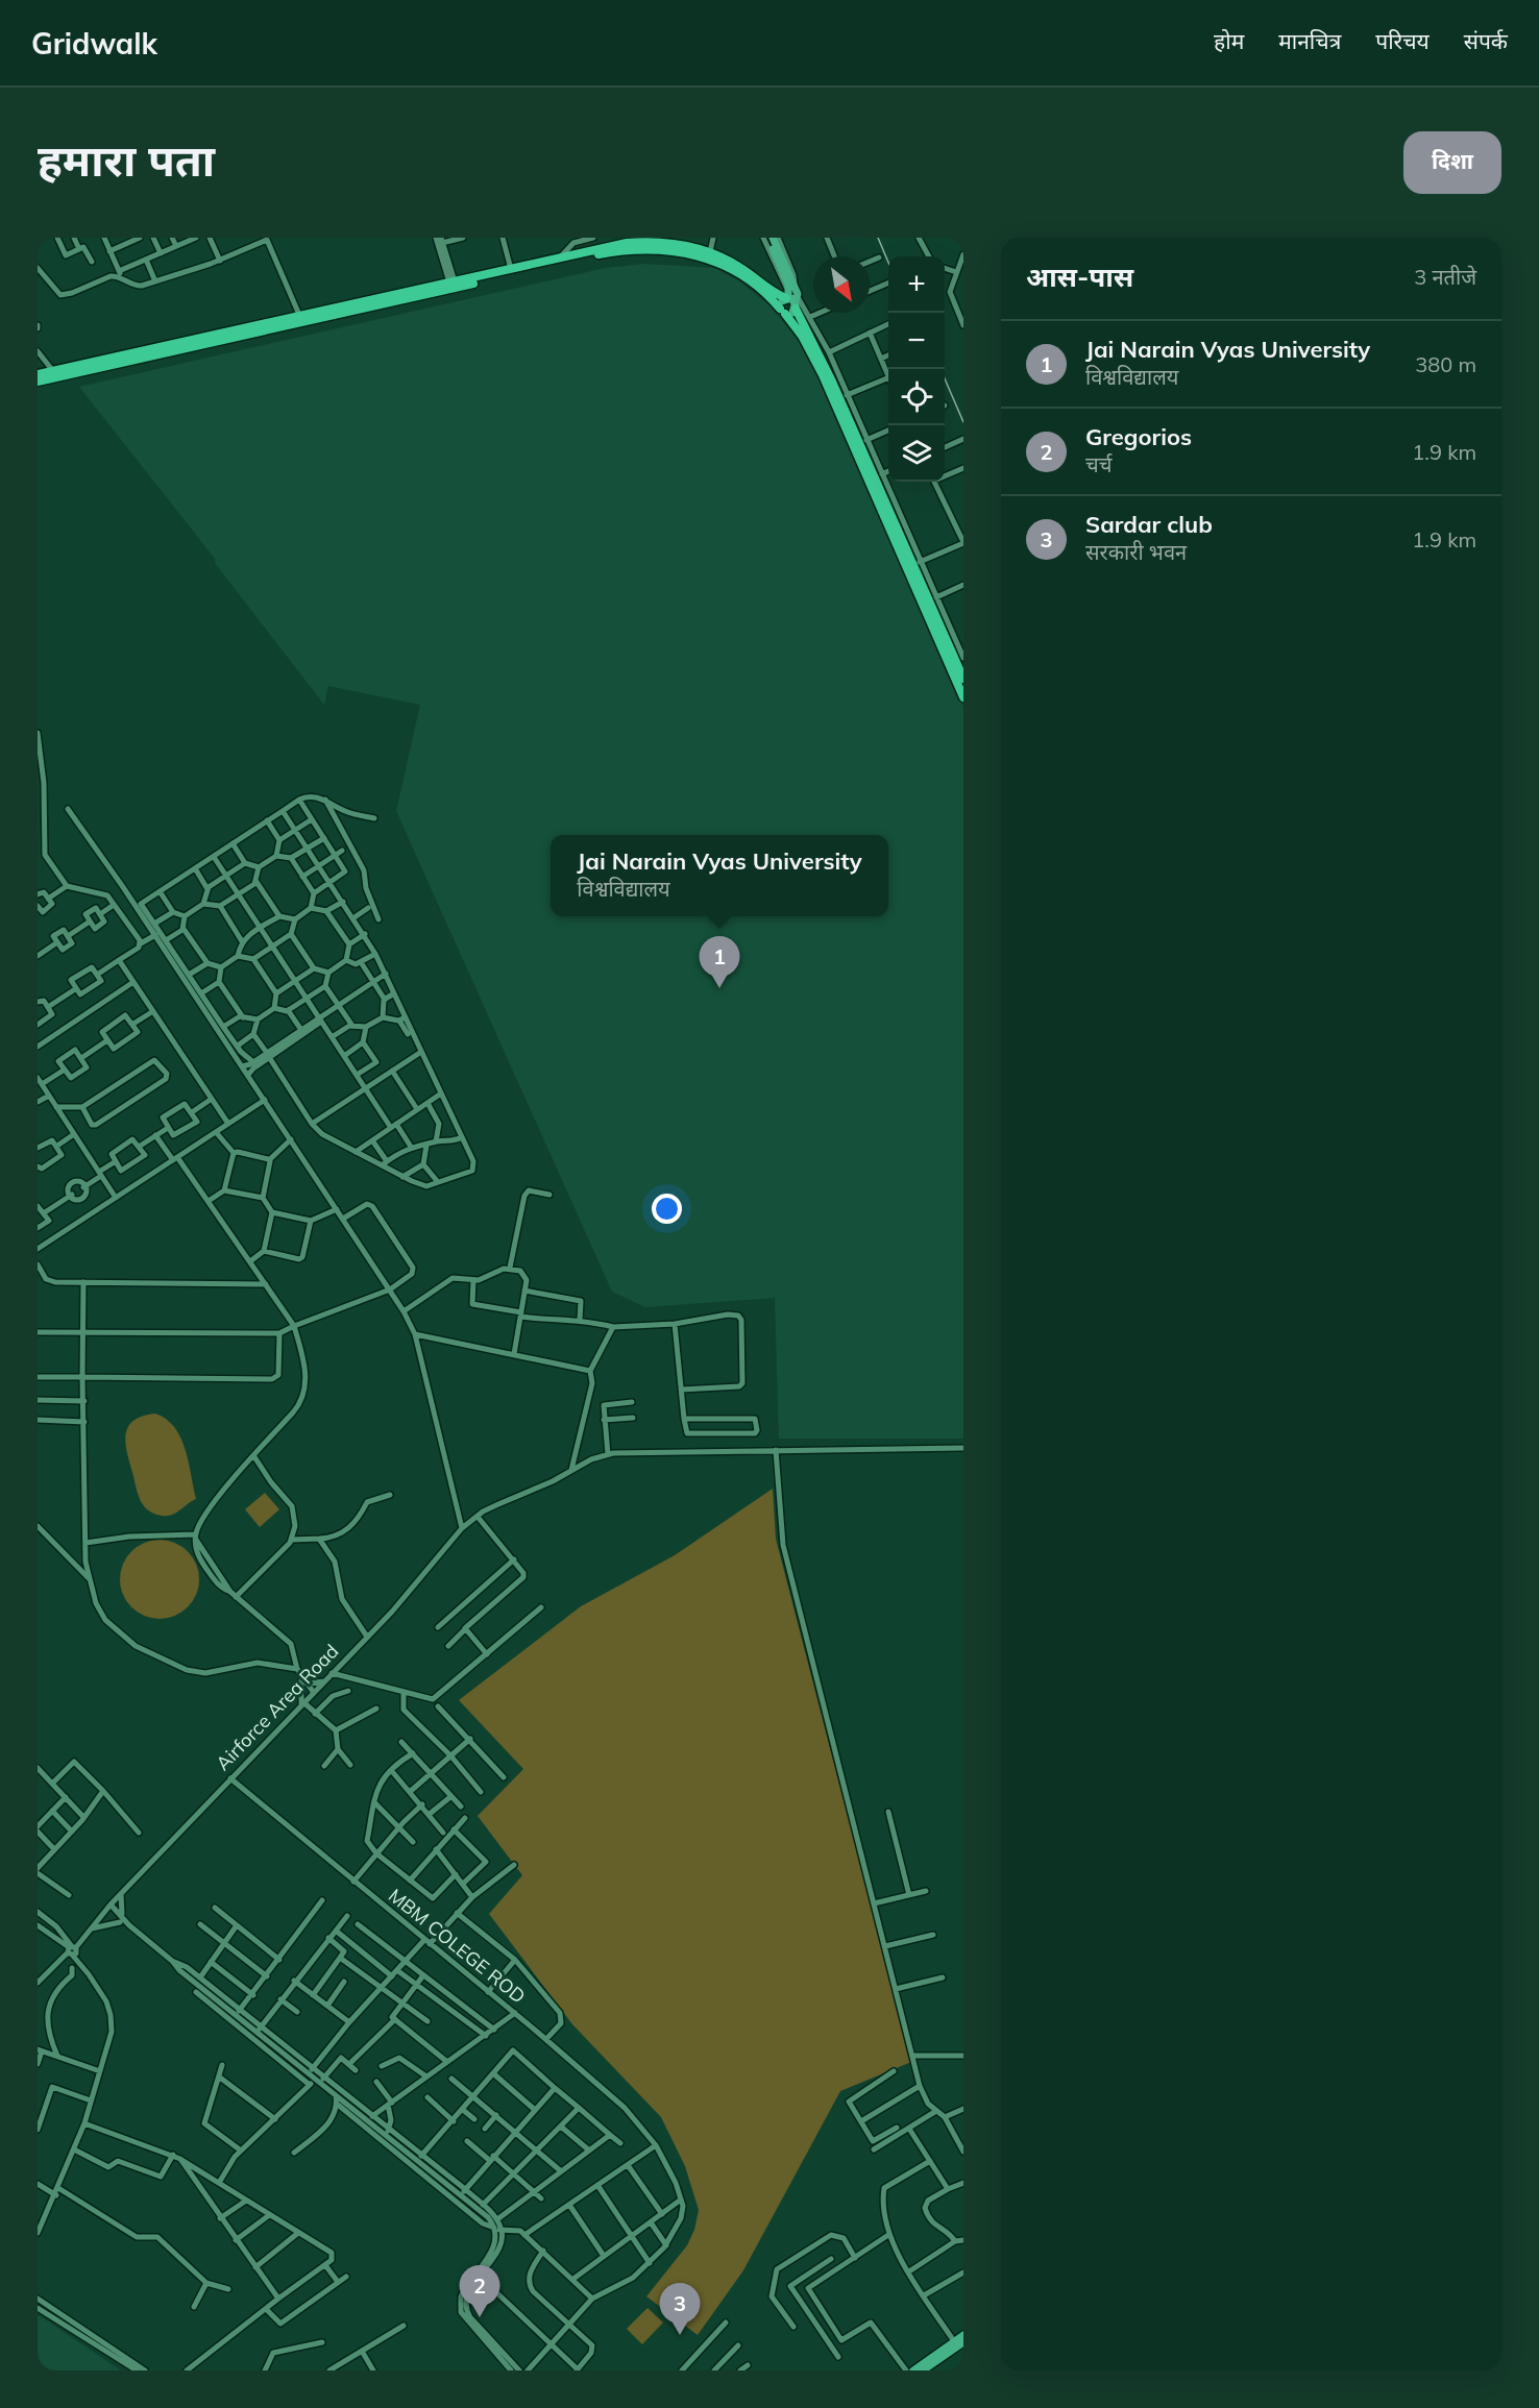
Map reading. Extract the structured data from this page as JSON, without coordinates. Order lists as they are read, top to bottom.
{
  "streets": {
    "street": ["Airforce Area Road", "MBM COLEGE ROD"]
  },
  "crossings": [
    ["Airforce Area Road", "MBM COLEGE ROD"]
  ],
  "north": "bottom right",
  "page": {
    "header": "Gridwalk",
    "nav": [
      "होम",
      "मानचित्र",
      "परिचय",
      "संपर्क"
    ],
    "buttons": "दिशा",
    "title": "हमारा पता",
    "heading": ["आस-पास", "3 नतीजे"],
    "map_buttons": ["+", "−"],
    "list": [
      {
        "mark": "1",
        "name": "Jai Narain Vyas University",
        "note": "विश्वविद्यालय",
        "value": "380 m"
      },
      {
        "mark": "2",
        "name": "Gregorios",
        "note": "चर्च",
        "value": "1.9 km"
      },
      {
        "mark": "3",
        "name": "Sardar club",
        "note": "सरकारी भवन",
        "value": "1.9 km"
      }
    ],
    "popup": ["Jai Narain Vyas University", "विश्वविद्यालय"],
    "pins": ["1", "2", "3"]
  }
}
